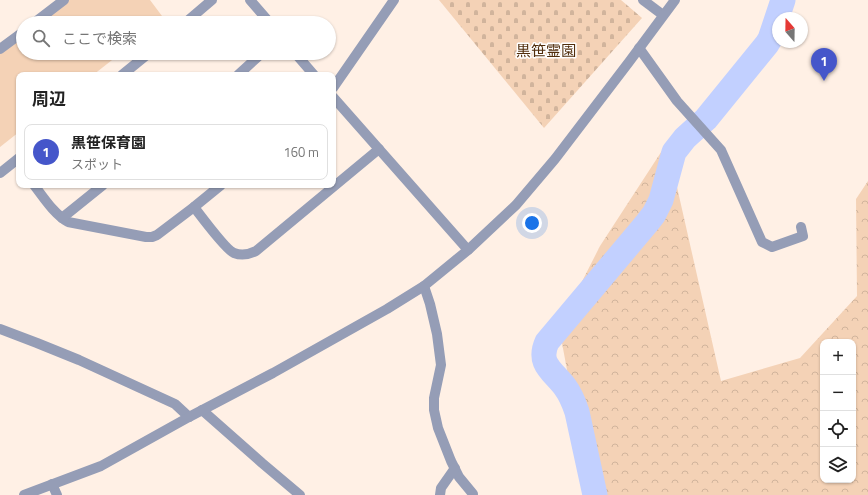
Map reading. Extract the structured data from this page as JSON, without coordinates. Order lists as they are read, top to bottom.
{
  "parks": ["黒笹霊園"],
  "north": "top",
  "page": {
    "search": "ここで検索",
    "pins": "1",
    "heading": "周辺",
    "list": [
      {
        "mark": "1",
        "name": "黒笹保育園",
        "note": "スポット",
        "value": "160 m"
      }
    ],
    "map_buttons": ["+", "−"]
  }
}
